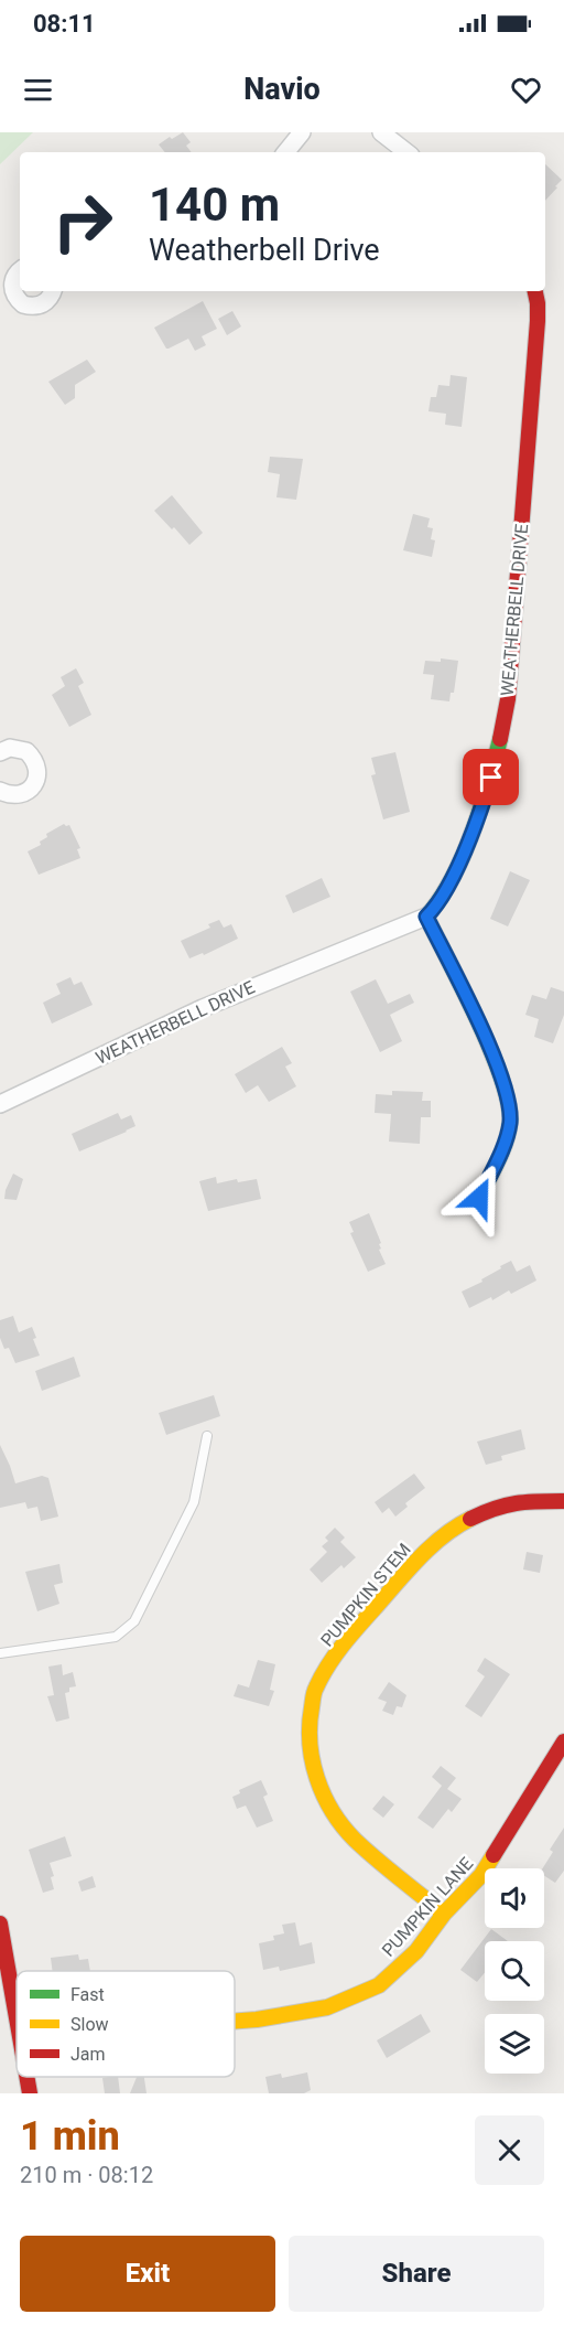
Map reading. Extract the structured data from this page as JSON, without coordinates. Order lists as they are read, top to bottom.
{
  "streets": {
    "street": ["WEATHERBELL DRIVE", "PUMPKIN STEM", "PUMPKIN LANE"]
  },
  "crossings": [
    ["PUMPKIN STEM", "PUMPKIN LANE"]
  ],
  "legend": ["Fast", "Slow", "Jam"],
  "page": {
    "status": "08:11",
    "header": "Navio",
    "turn": ["140 m", "Weatherbell Drive"],
    "heading": ["1 min", "210 m · 08:12"],
    "buttons": ["Exit", "Share"]
  }
}
